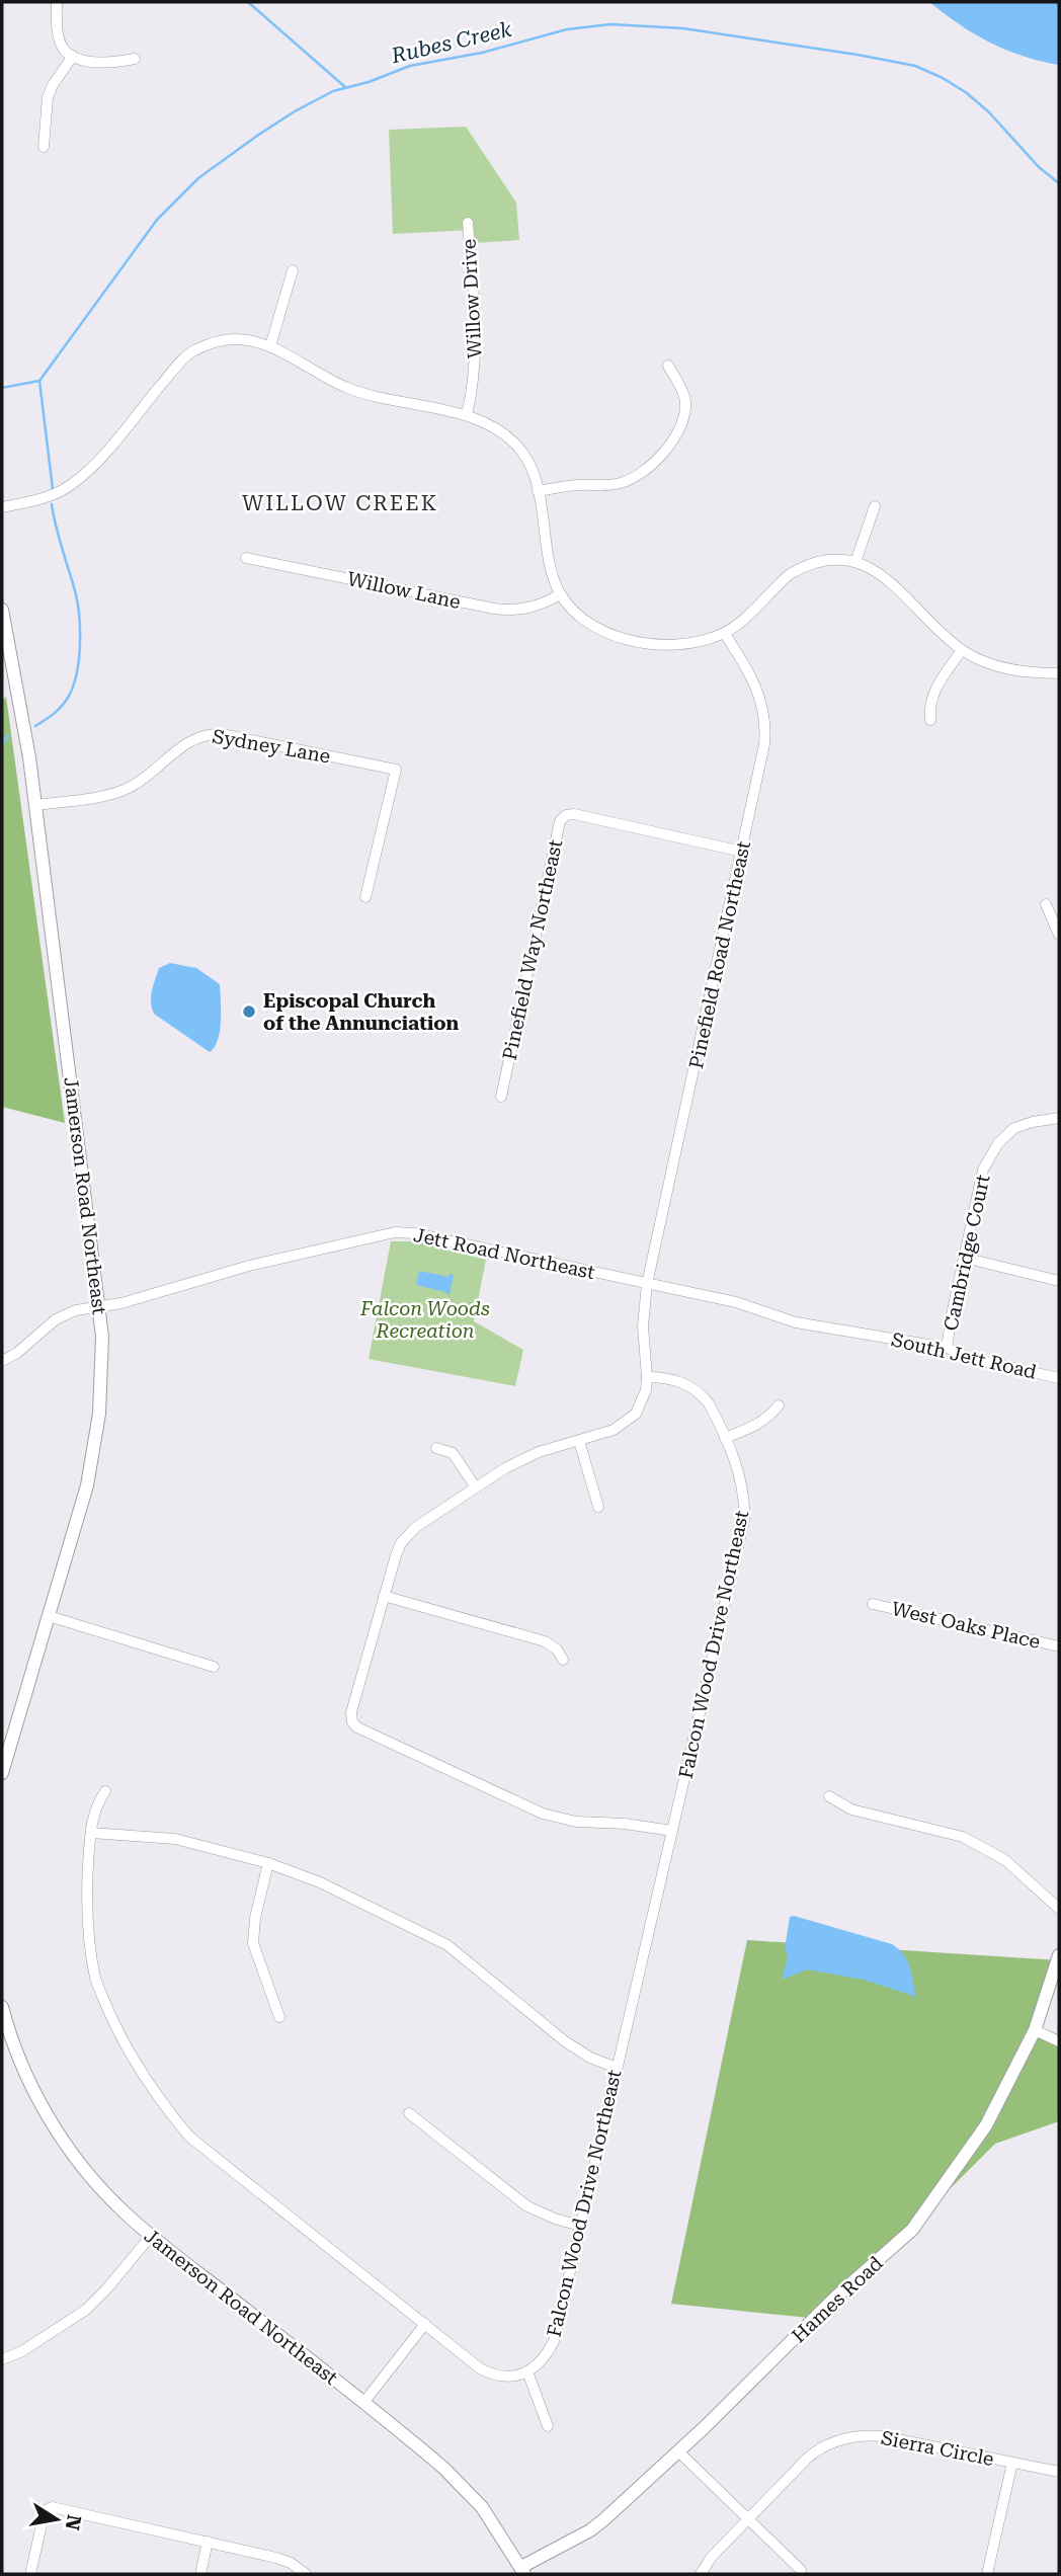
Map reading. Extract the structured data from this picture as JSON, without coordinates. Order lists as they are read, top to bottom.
{
  "streets": {
    "street": [
      "Willow Drive",
      "Willow Lane",
      "Sydney Lane",
      "Pinefield Way Northeast",
      "Pinefield Road Northeast",
      "Jamerson Road Northeast",
      "Cambridge Court",
      "Jett Road Northeast",
      "South Jett Road",
      "West Oaks Place",
      "Falcon Wood Drive Northeast",
      "Hames Road",
      "Sierra Circle"
    ]
  },
  "crossings": [
    ["Sydney Lane", "Jamerson Road Northeast"],
    ["Pinefield Way Northeast", "Pinefield Road Northeast"],
    ["Pinefield Road Northeast", "Jett Road Northeast"],
    ["Pinefield Road Northeast", "Falcon Wood Drive Northeast"],
    ["Jamerson Road Northeast", "Jett Road Northeast"],
    ["Jamerson Road Northeast", "Hames Road"],
    ["Cambridge Court", "South Jett Road"],
    ["Jett Road Northeast", "South Jett Road"]
  ],
  "districts": ["WILLOW CREEK"],
  "water": ["Rubes Creek"],
  "parks": ["Falcon Woods Recreation"],
  "places": ["Episcopal Church of the Annunciation"],
  "north": "right"
}
